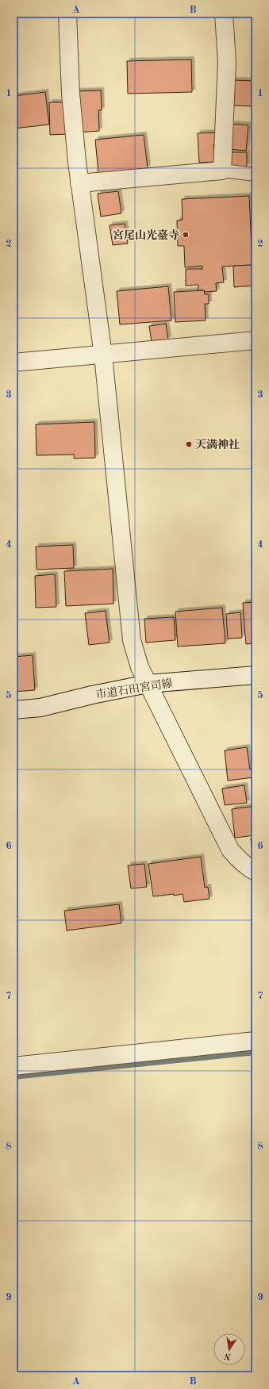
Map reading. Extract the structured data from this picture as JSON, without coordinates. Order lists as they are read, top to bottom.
{
  "streets": {
    "street": ["市道石田宮司線"]
  },
  "places": ["宮尾山光臺寺", "天満神社"],
  "north": "bottom",
  "grid": {
    "columns": ["A", "B"],
    "rows": [
      "1",
      "2",
      "3",
      "4",
      "5",
      "6",
      "7",
      "8",
      "9"
    ]
  }
}
